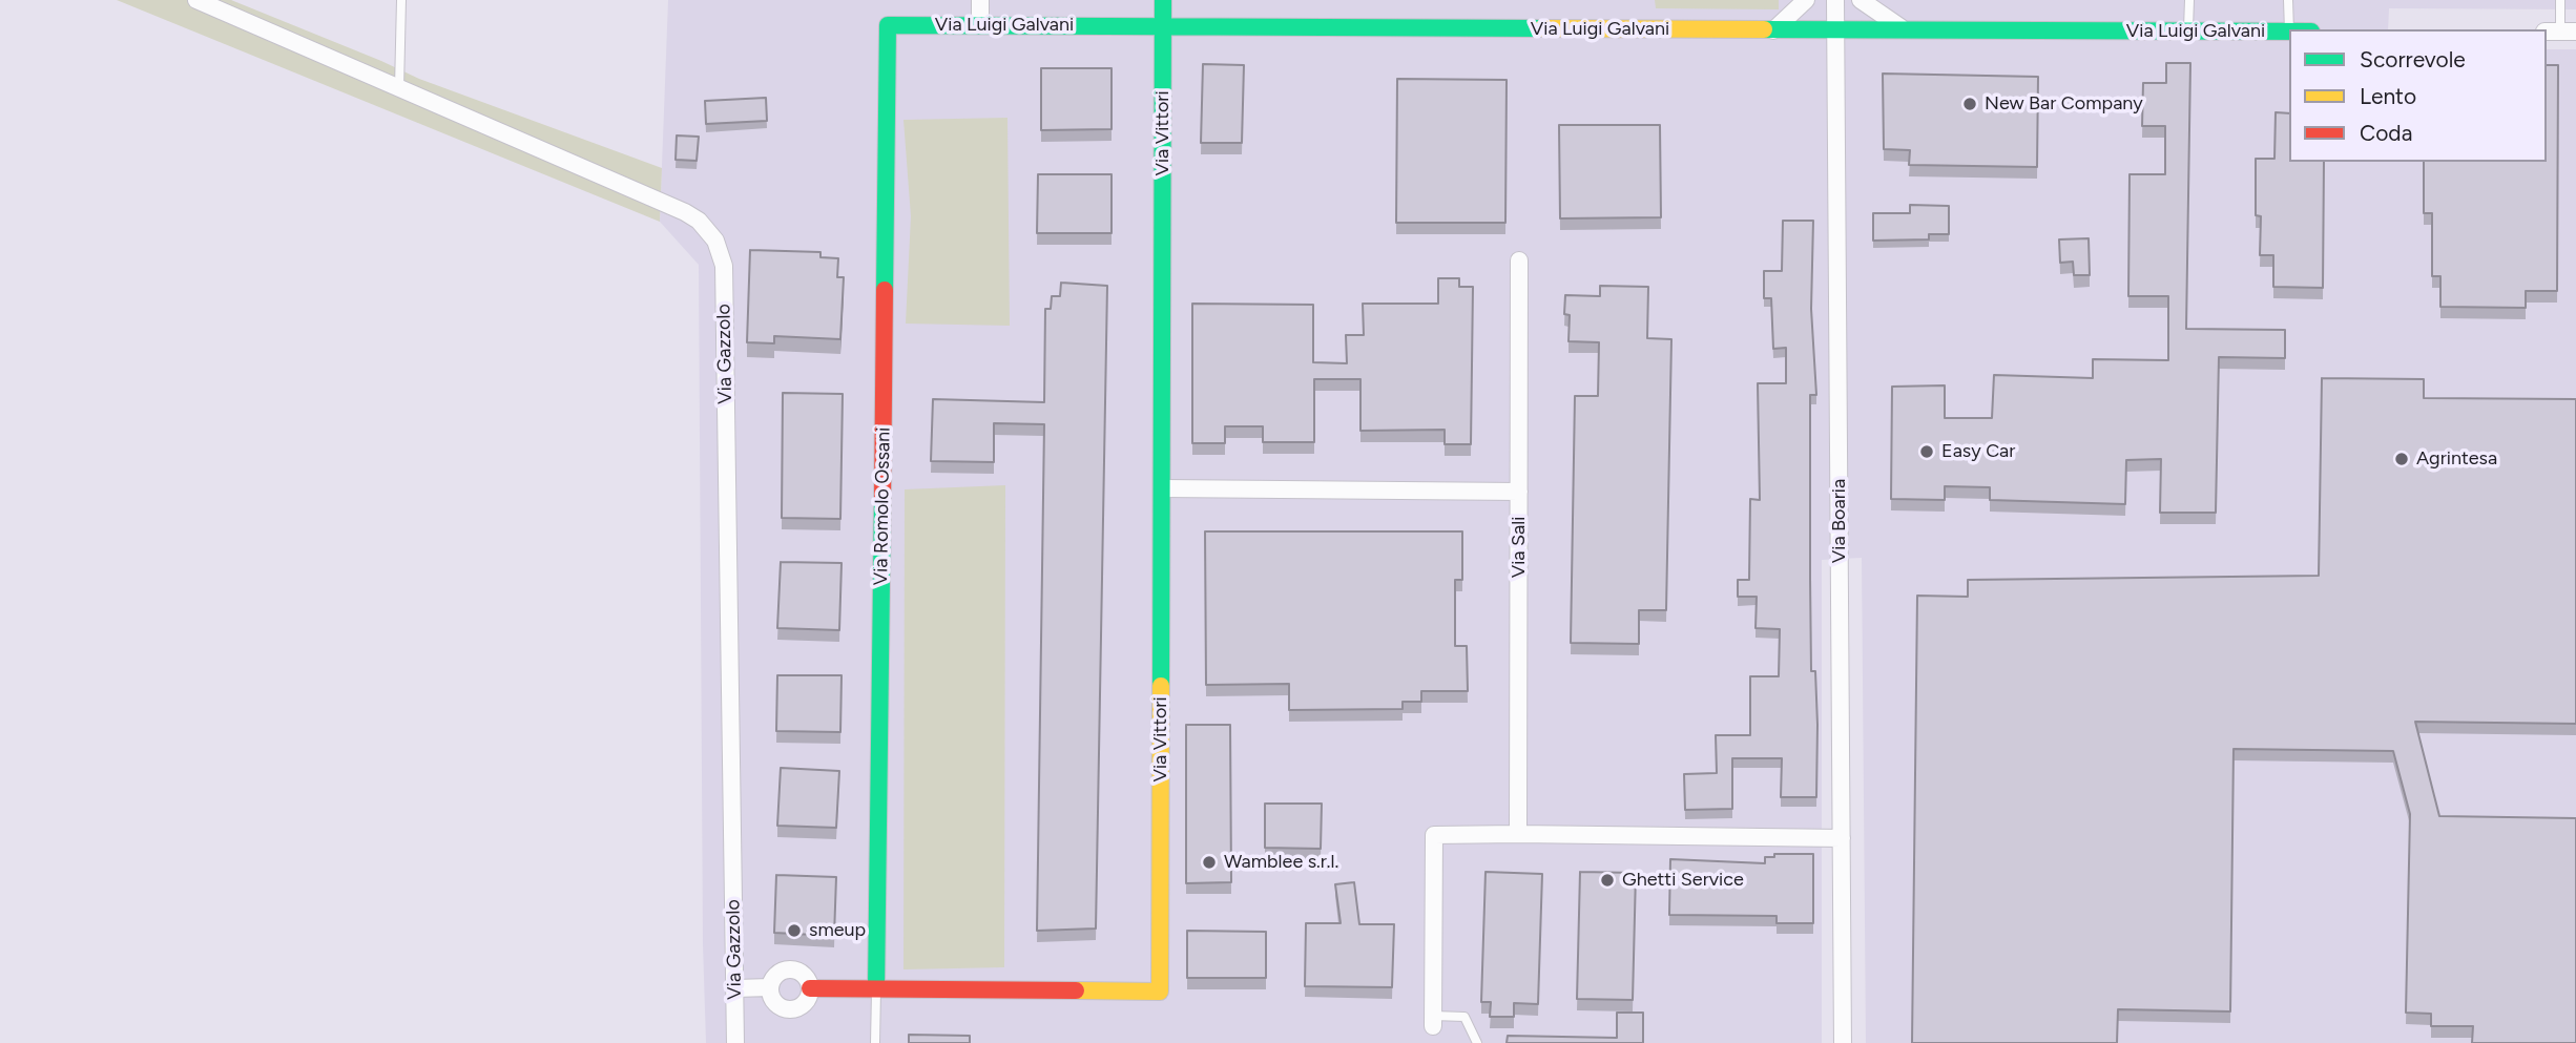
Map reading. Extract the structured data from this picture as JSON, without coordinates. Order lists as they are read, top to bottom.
{
  "streets": {
    "street": [
      "Via Luigi Galvani",
      "Via Vittori",
      "Via Gazzolo",
      "Via Romolo Ossani",
      "Via Boaria",
      "Via Sali"
    ]
  },
  "crossings": [
    ["Via Luigi Galvani", "Via Vittori"],
    ["Via Luigi Galvani", "Via Romolo Ossani"],
    ["Via Luigi Galvani", "Via Boaria"],
    ["Via Vittori", "Via Romolo Ossani"]
  ],
  "places": [
    "New Bar Company",
    "Easy Car",
    "Agrintesa",
    "Wamblee s.r.l.",
    "Ghetti Service",
    "smeup"
  ],
  "legend": ["Scorrevole", "Lento", "Coda"]
}
